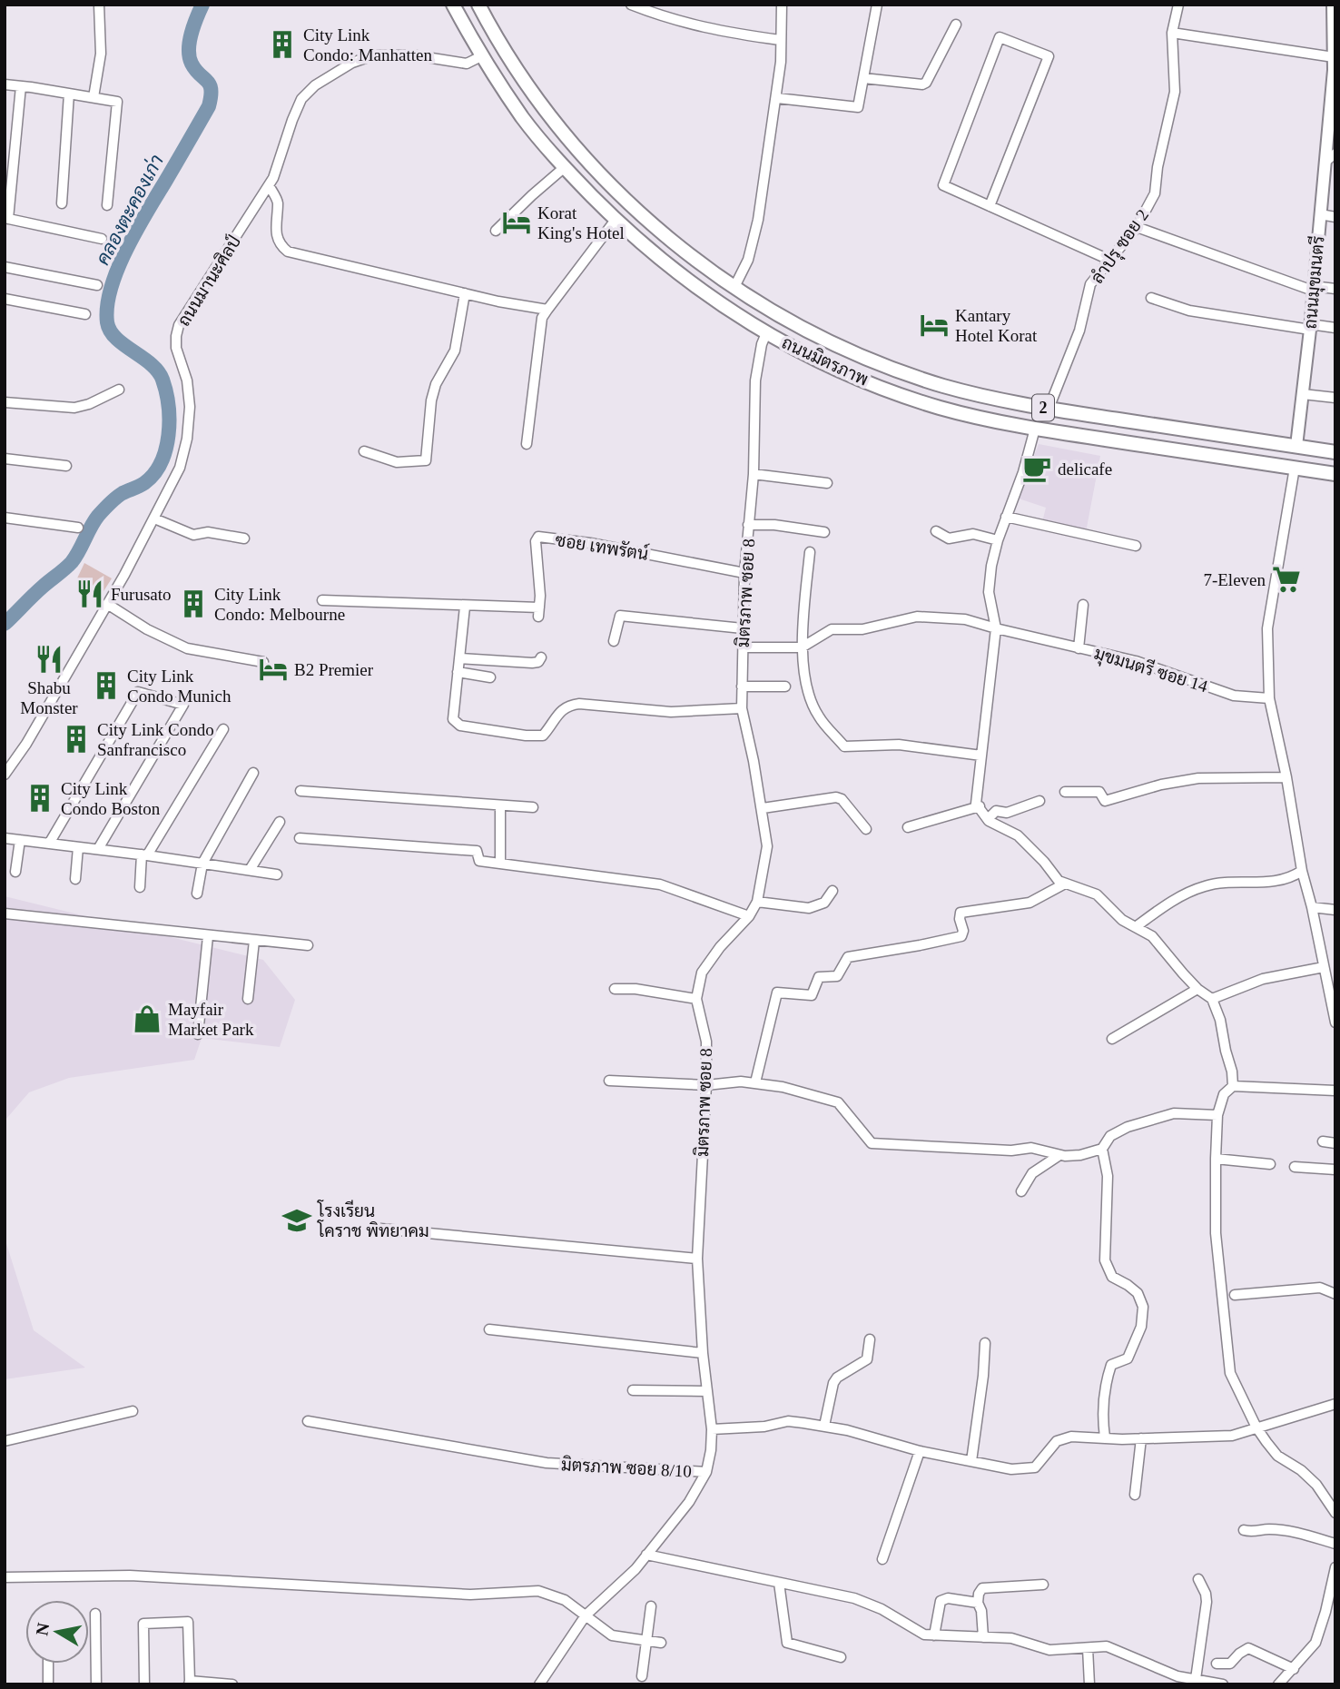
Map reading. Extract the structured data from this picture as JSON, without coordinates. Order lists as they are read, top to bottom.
{
  "streets": {
    "highway": ["ถนนมิตรภาพ", "2"],
    "main road": ["ถนนมุขมนตรี"],
    "street": [
      "ลำปรุ ซอย 2",
      "ถนนมานะศิลป์",
      "ซอย เทพรัตน์",
      "มิตรภาพ ซอย 8",
      "มุขมนตรี ซอย 14",
      "มิตรภาพ ซอย 8/10"
    ]
  },
  "crossings": [
    ["ลำปรุ ซอย 2", "ถนนมิตรภาพ"],
    ["ถนนมานะศิลป์", "ถนนมิตรภาพ"],
    ["ถนนมุขมนตรี", "ถนนมิตรภาพ"],
    ["ถนนมิตรภาพ", "มิตรภาพ ซอย 8"],
    ["ซอย เทพรัตน์", "มิตรภาพ ซอย 8"],
    ["มิตรภาพ ซอย 8", "มิตรภาพ ซอย 8/10"]
  ],
  "water": ["คลองตะคองเก่า"],
  "places": {
    "building": [
      "City Link Condo: Manhatten",
      "City Link Condo: Melbourne",
      "City Link Condo Munich",
      "City Link Condo Sanfrancisco",
      "City Link Condo Boston"
    ],
    "hotel": ["Korat King's Hotel", "Kantary Hotel Korat", "B2 Premier"],
    "cafe": ["delicafe"],
    "supermarket": ["7-Eleven"],
    "restaurant": ["Furusato", "Shabu Monster"],
    "shop": ["Mayfair Market Park"],
    "school or university": ["โรงเรียน โคราช พิทยาคม"]
  },
  "north": "left"
}
